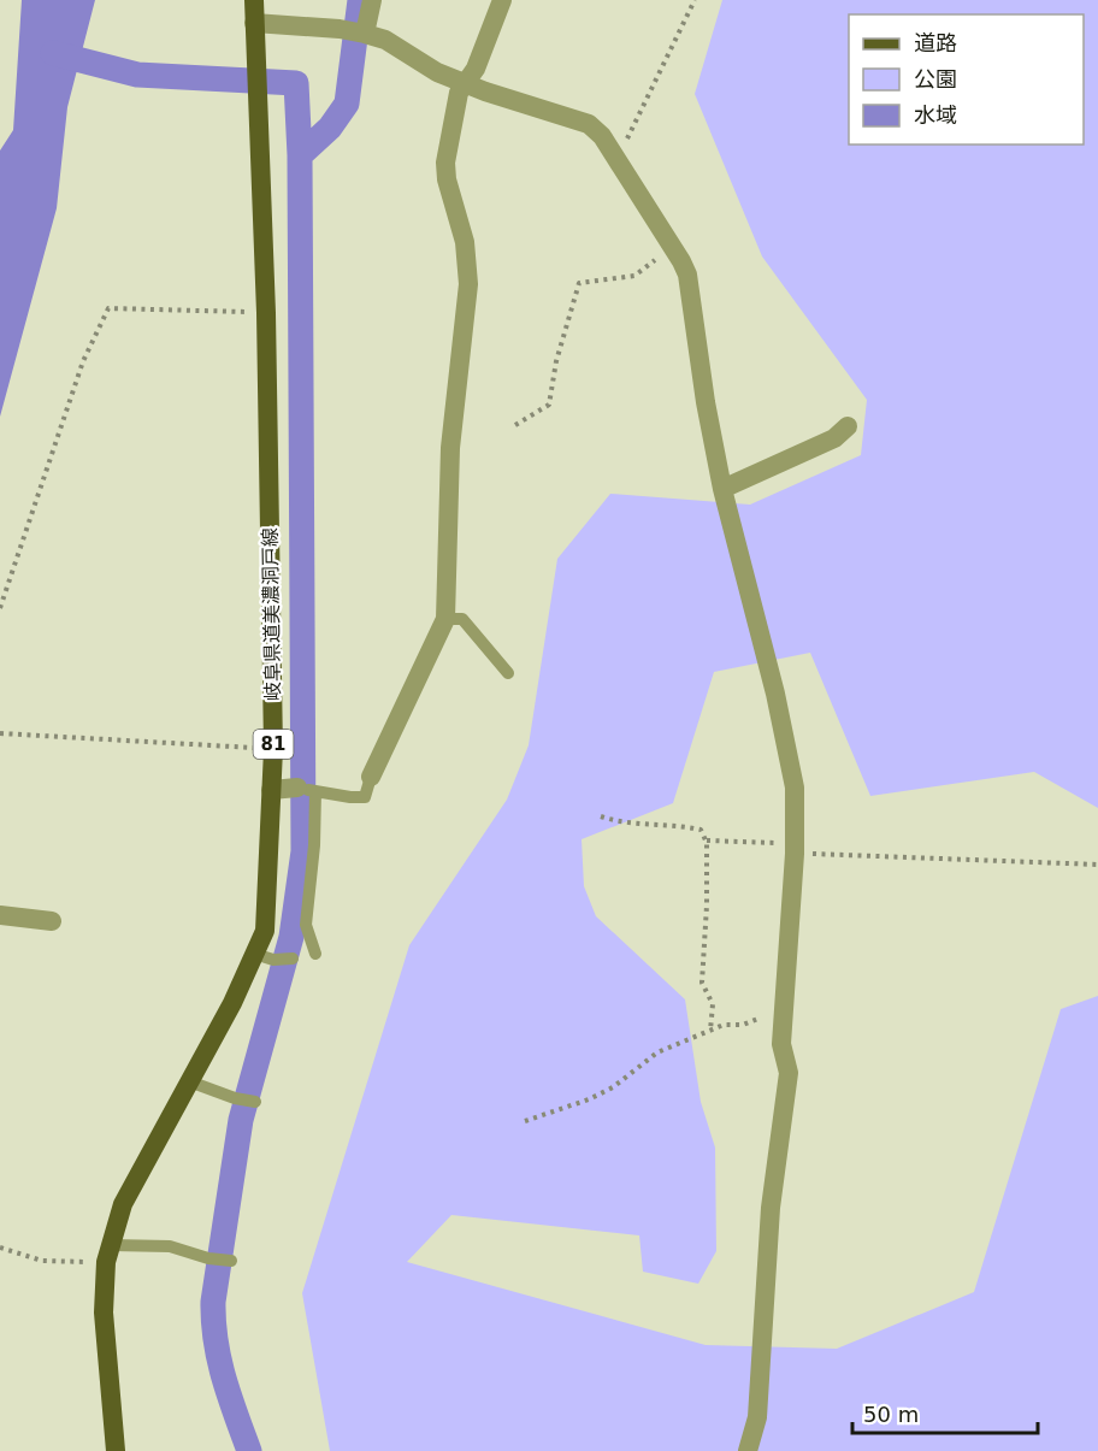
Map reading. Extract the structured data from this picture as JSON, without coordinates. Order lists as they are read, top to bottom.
{
  "streets": {
    "main road": ["岐阜県道美濃洞戸線", "81"]
  },
  "legend": ["道路", "公園", "水域"],
  "scale_bar": "50 m"
}
